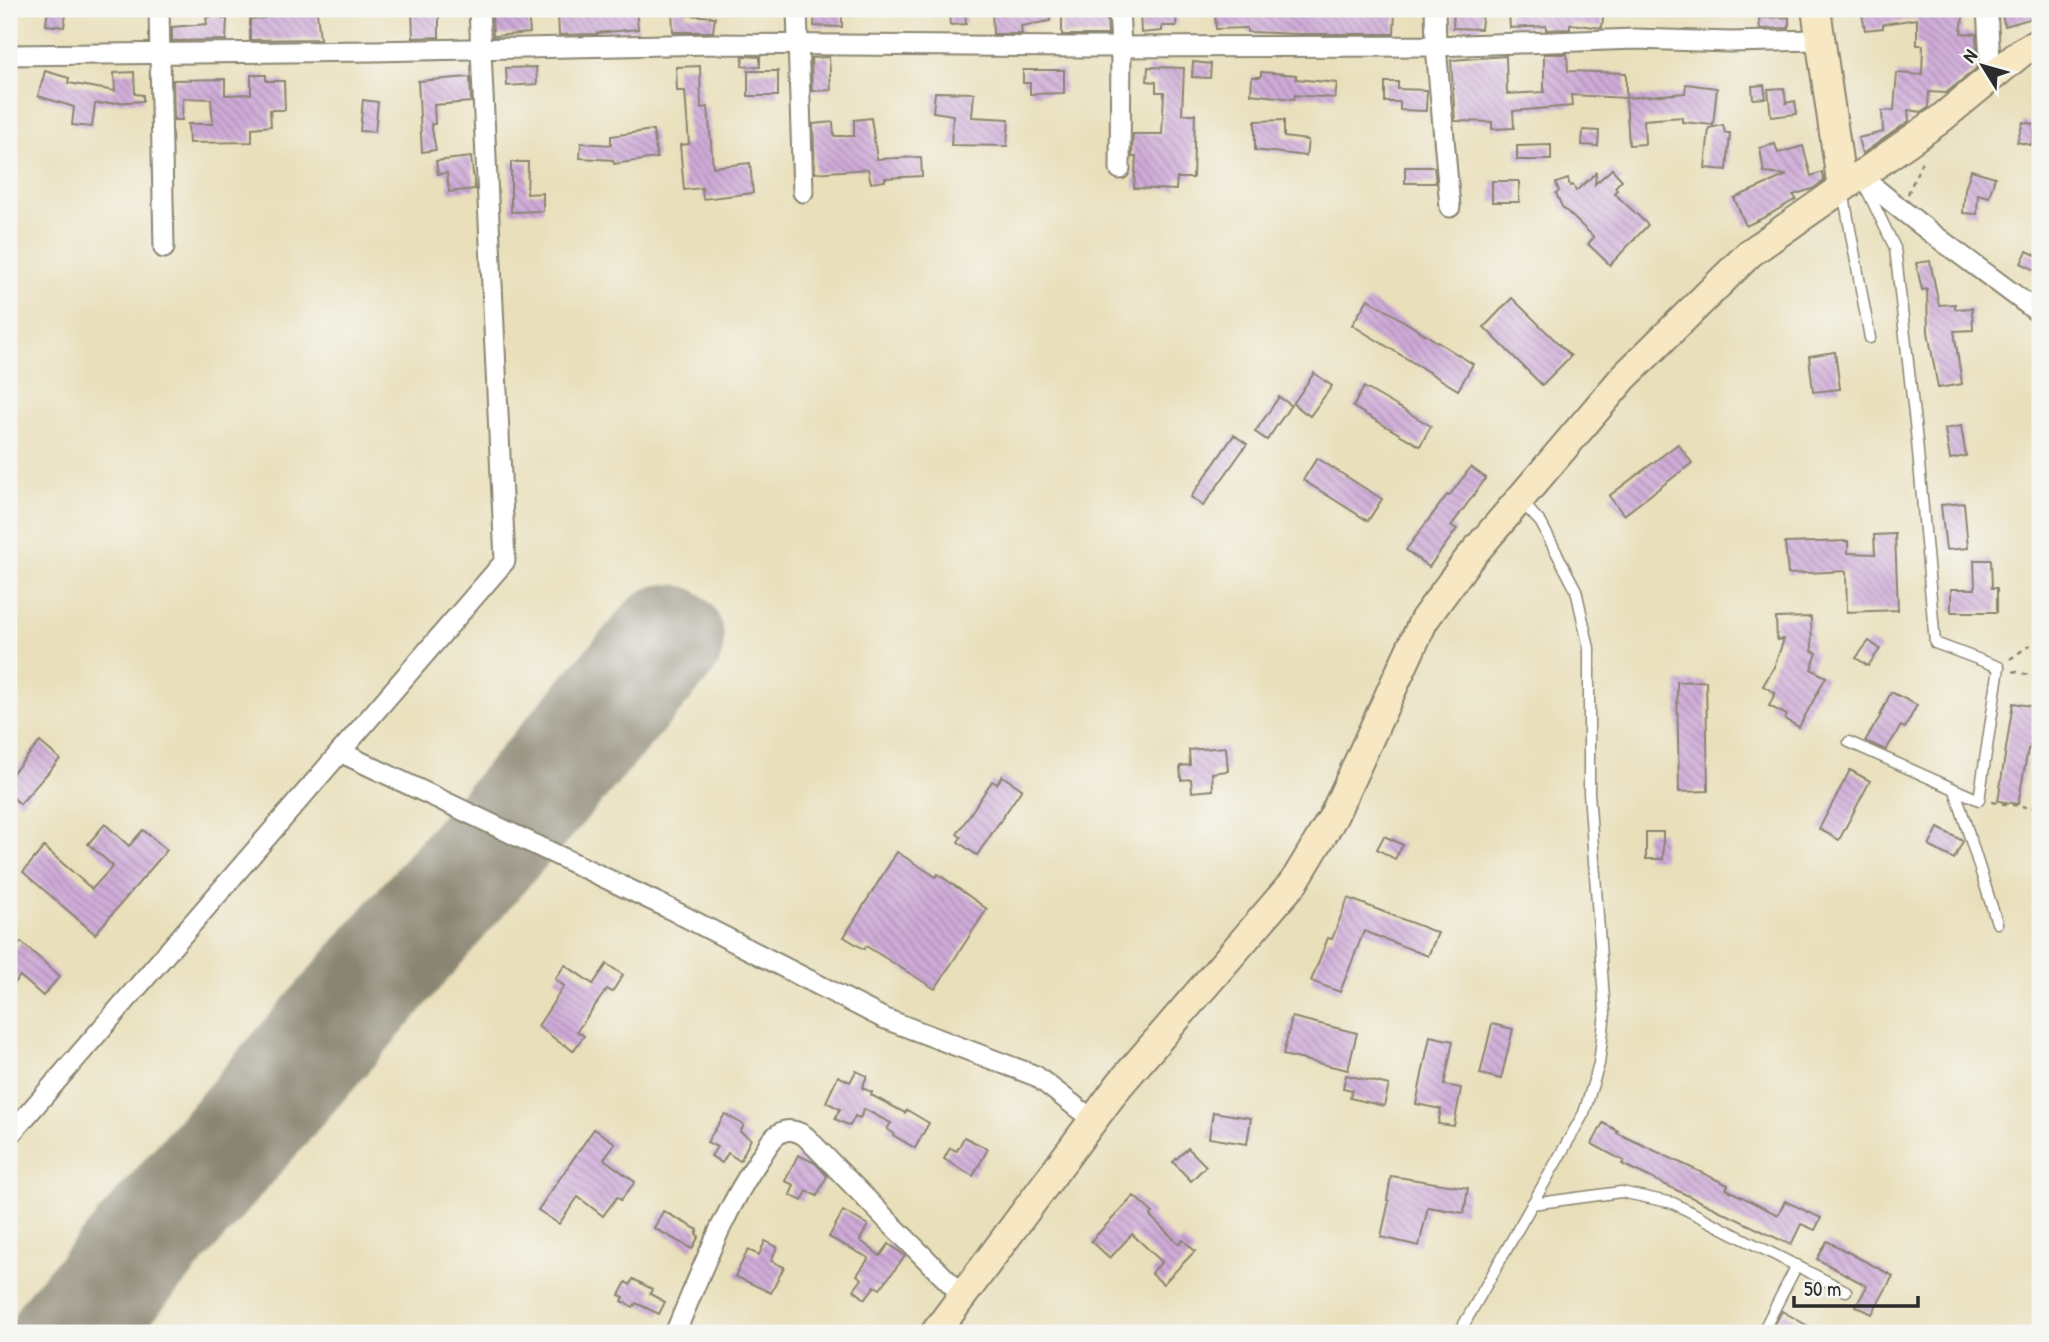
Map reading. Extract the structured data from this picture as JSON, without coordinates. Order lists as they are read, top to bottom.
{
  "scale_bar": "50 m",
  "north": "top left"
}
